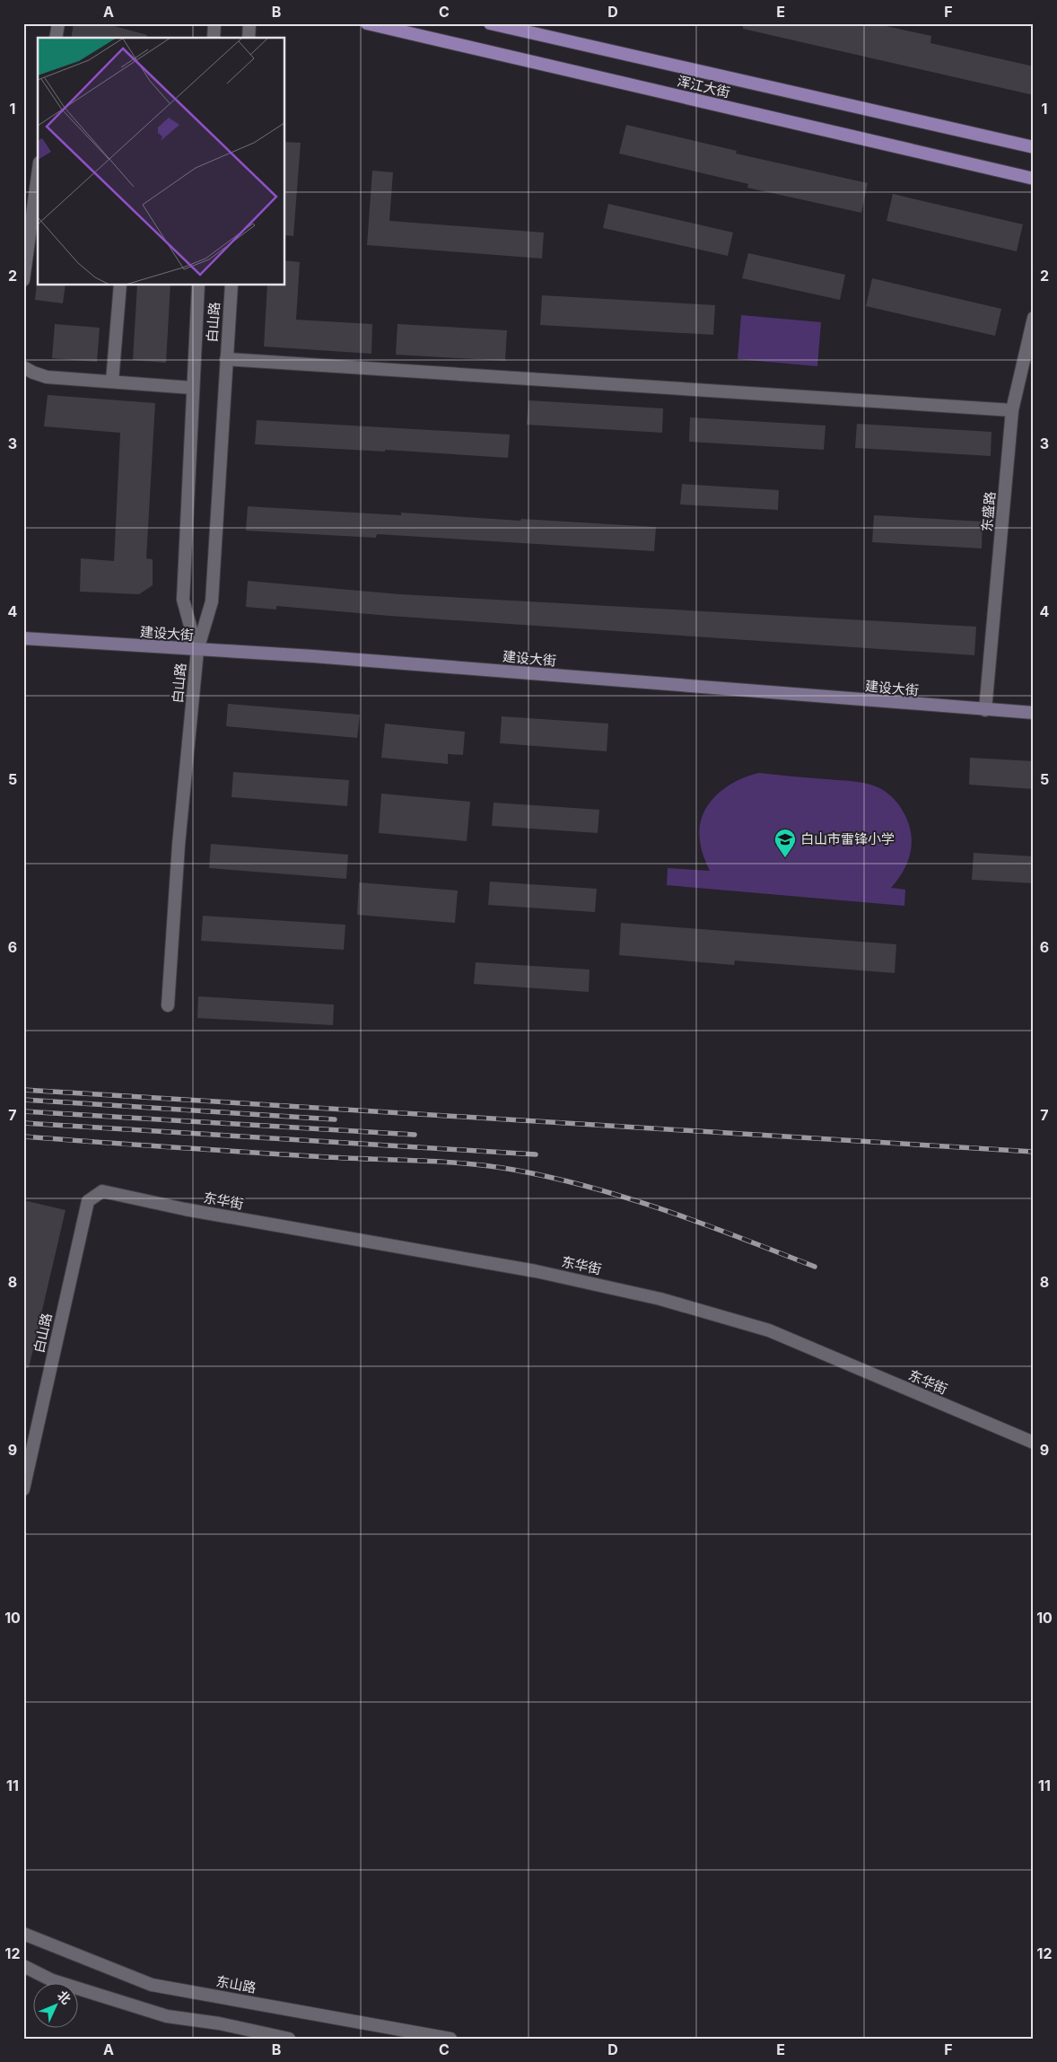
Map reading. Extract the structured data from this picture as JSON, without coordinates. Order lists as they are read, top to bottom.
{
  "streets": {
    "main road": ["浑江大街", "建设大街"],
    "street": [
      "白山路",
      "东盛路",
      "东华街",
      "东山路"
    ]
  },
  "crossings": [
    ["白山路", "建设大街"],
    ["白山路", "东华街"],
    ["东盛路", "建设大街"]
  ],
  "places": {
    "school or university": ["白山市雷锋小学"]
  },
  "north": "top right",
  "grid": {
    "columns": [
      "A",
      "B",
      "C",
      "D",
      "E",
      "F"
    ],
    "rows": [
      "1",
      "2",
      "3",
      "4",
      "5",
      "6",
      "7",
      "8",
      "9",
      "10",
      "11",
      "12"
    ]
  }
}
